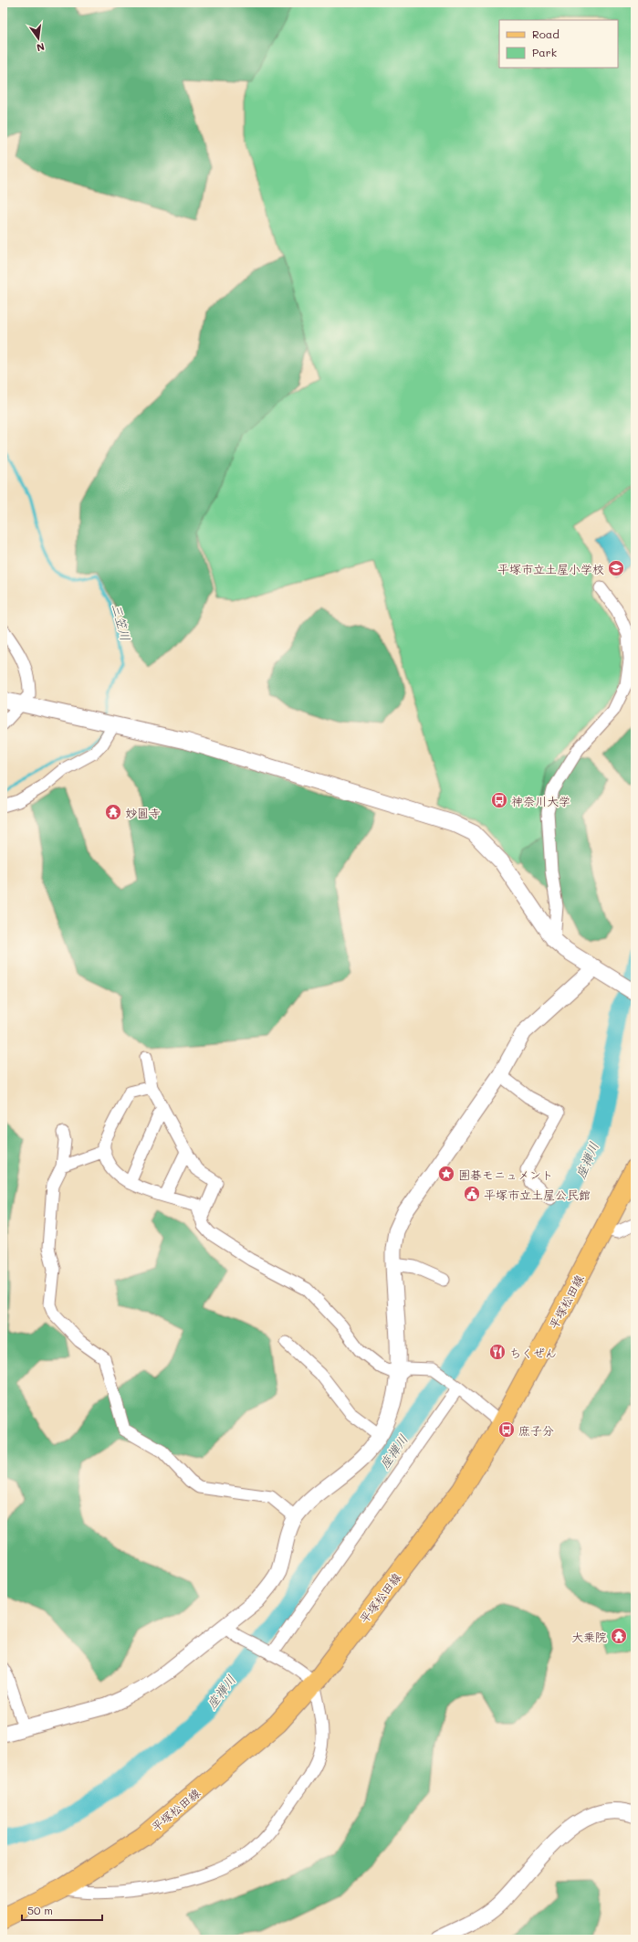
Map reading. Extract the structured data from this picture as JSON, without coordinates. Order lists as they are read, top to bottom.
{
  "streets": {
    "main road": ["平塚松田線"]
  },
  "water": ["三笠川", "座禅川"],
  "places": {
    "school or university": ["平塚市立土屋小学校"],
    "bus stop": ["神奈川大学", "庶子分"],
    "temple": ["妙圓寺", "大乗院"],
    "place": ["囲碁モニュメント"],
    "public building": ["平塚市立土屋公民館"],
    "restaurant": ["ちくぜん"]
  },
  "legend": ["Road", "Park"],
  "scale_bar": "50 m",
  "north": "bottom"
}
